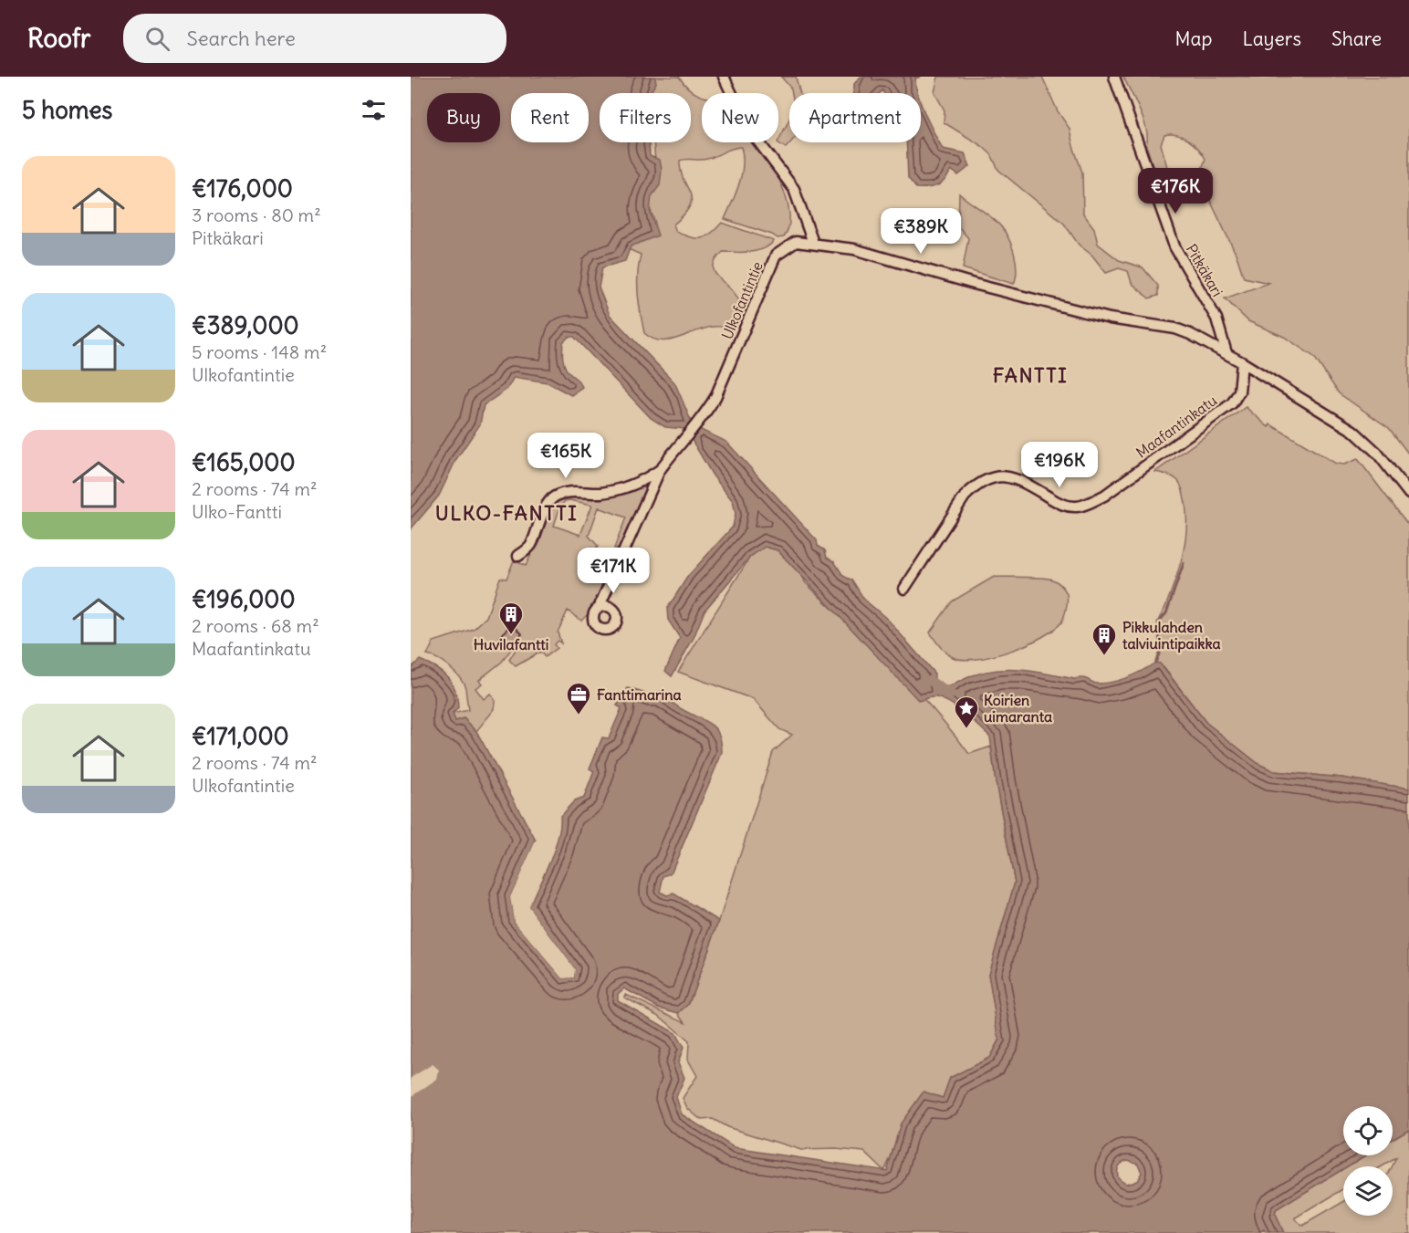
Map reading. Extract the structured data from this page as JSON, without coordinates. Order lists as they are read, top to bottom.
{
  "streets": {
    "street": ["Pitkäkari", "Ulkofantintie", "Maafantinkatu"]
  },
  "crossings": [
    ["Pitkäkari", "Ulkofantintie"],
    ["Ulkofantintie", "Maafantinkatu"]
  ],
  "districts": ["FANTTI", "ULKO-FANTTI"],
  "places": {
    "building": ["Huvilafantti", "Pikkulahden talviuintipaikka"],
    "office": ["Fanttimarina"],
    "place": ["Koirien uimaranta"]
  },
  "page": {
    "header": "Roofr",
    "search": "Search here",
    "nav": ["Map", "Layers", "Share"],
    "heading": "5 homes",
    "chip": [
      "Buy",
      "Rent",
      "Filters",
      "New",
      "Apartment"
    ],
    "list": [
      {
        "name": "€176,000",
        "note": "3 rooms · 80 m² · Pitkäkari"
      },
      {
        "name": "€389,000",
        "note": "5 rooms · 148 m² · Ulkofantintie"
      },
      {
        "name": "€165,000",
        "note": "2 rooms · 74 m² · Ulko-Fantti"
      },
      {
        "name": "€196,000",
        "note": "2 rooms · 68 m² · Maafantinkatu"
      },
      {
        "name": "€171,000",
        "note": "2 rooms · 74 m² · Ulkofantintie"
      }
    ],
    "price": [
      "€176K",
      "€389K",
      "€165K",
      "€196K",
      "€171K"
    ]
  }
}
